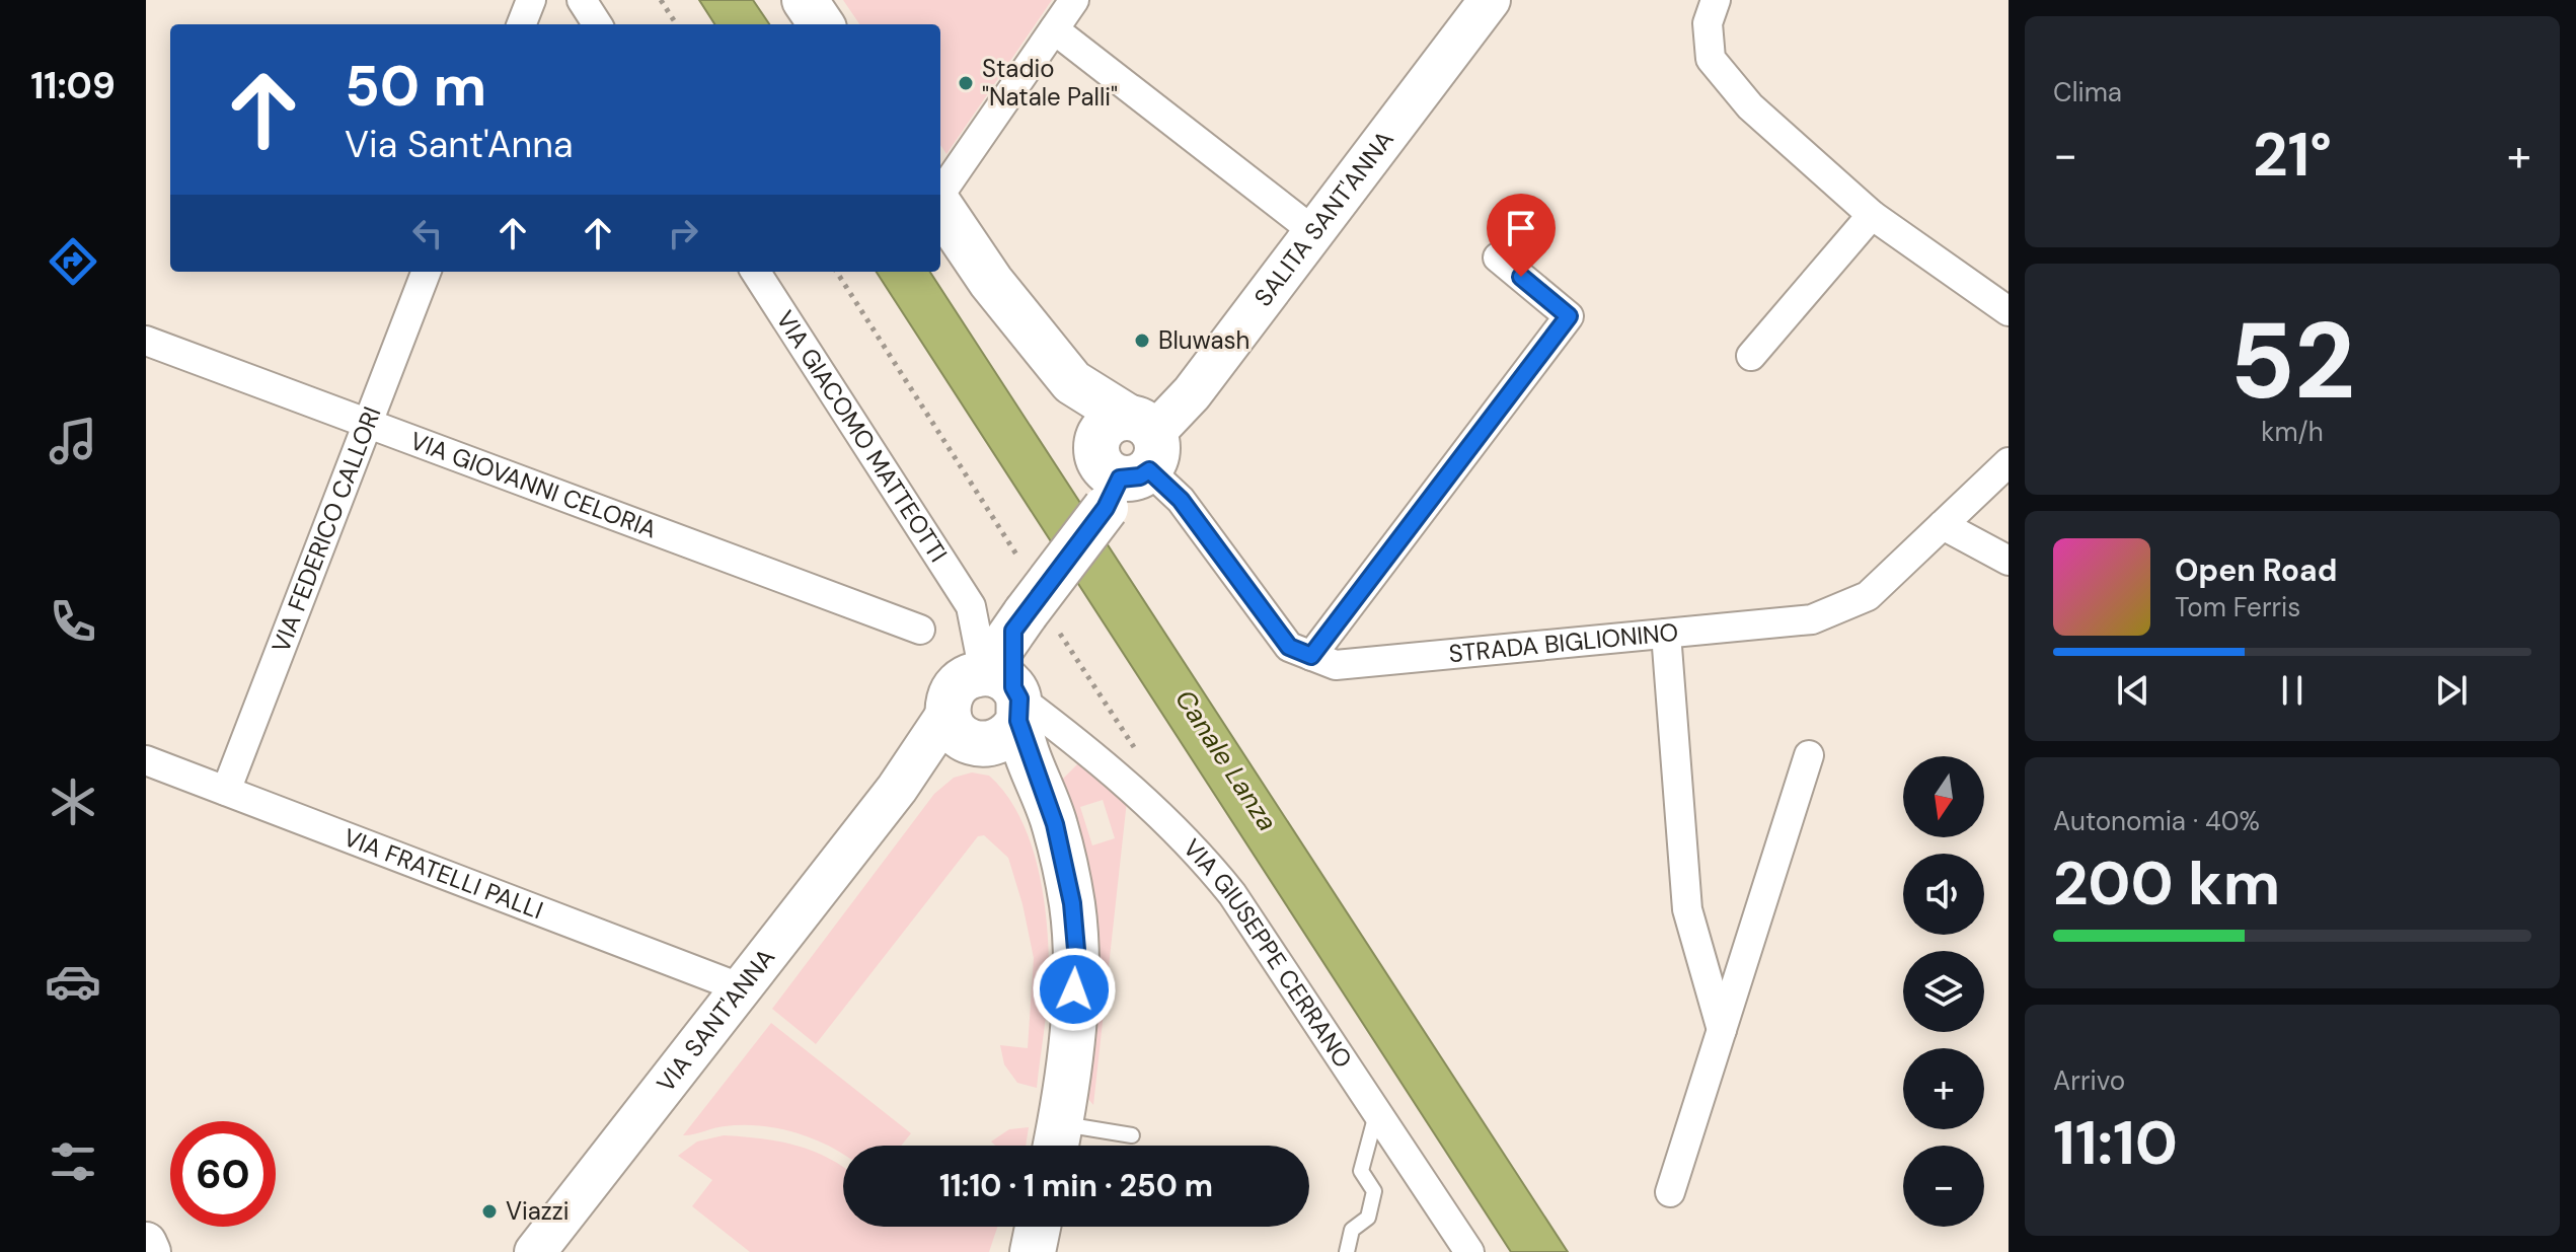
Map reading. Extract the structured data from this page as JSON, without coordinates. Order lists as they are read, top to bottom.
{
  "streets": {
    "main road": ["SALITA SANT'ANNA", "VIA SANT'ANNA"],
    "street": [
      "VIA GIACOMO MATTEOTTI",
      "VIA GIOVANNI CELORIA",
      "VIA FEDERICO CALLORI",
      "STRADA BIGLIONINO",
      "VIA FRATELLI PALLI",
      "VIA GIUSEPPE CERRANO"
    ]
  },
  "crossings": [
    ["SALITA SANT'ANNA", "STRADA BIGLIONINO"],
    ["VIA GIACOMO MATTEOTTI", "VIA GIUSEPPE CERRANO"],
    ["VIA GIACOMO MATTEOTTI", "VIA SANT'ANNA"],
    ["VIA GIOVANNI CELORIA", "VIA FEDERICO CALLORI"],
    ["VIA FEDERICO CALLORI", "VIA FRATELLI PALLI"],
    ["VIA FRATELLI PALLI", "VIA SANT'ANNA"],
    ["VIA GIUSEPPE CERRANO", "VIA SANT'ANNA"]
  ],
  "water": ["Canale Lanza"],
  "places": ["Stadio \"Natale Palli\"", "Bluwash", "Viazzi"],
  "north": "bottom",
  "page": {
    "tabs": "11:09",
    "tile": [
      "Clima",
      ["52", "km/h"],
      ["Autonomia · 40%", "200 km"],
      ["Arrivo", "11:10"]
    ],
    "turn": ["50 m", "Via Sant'Anna"],
    "heat": ["−", "21°", "+"],
    "song": ["Open Road", "Tom Ferris"],
    "map_buttons": ["+", "−"],
    "limit": "60",
    "trip": "11:10 · 1 min · 250 m"
  }
}
